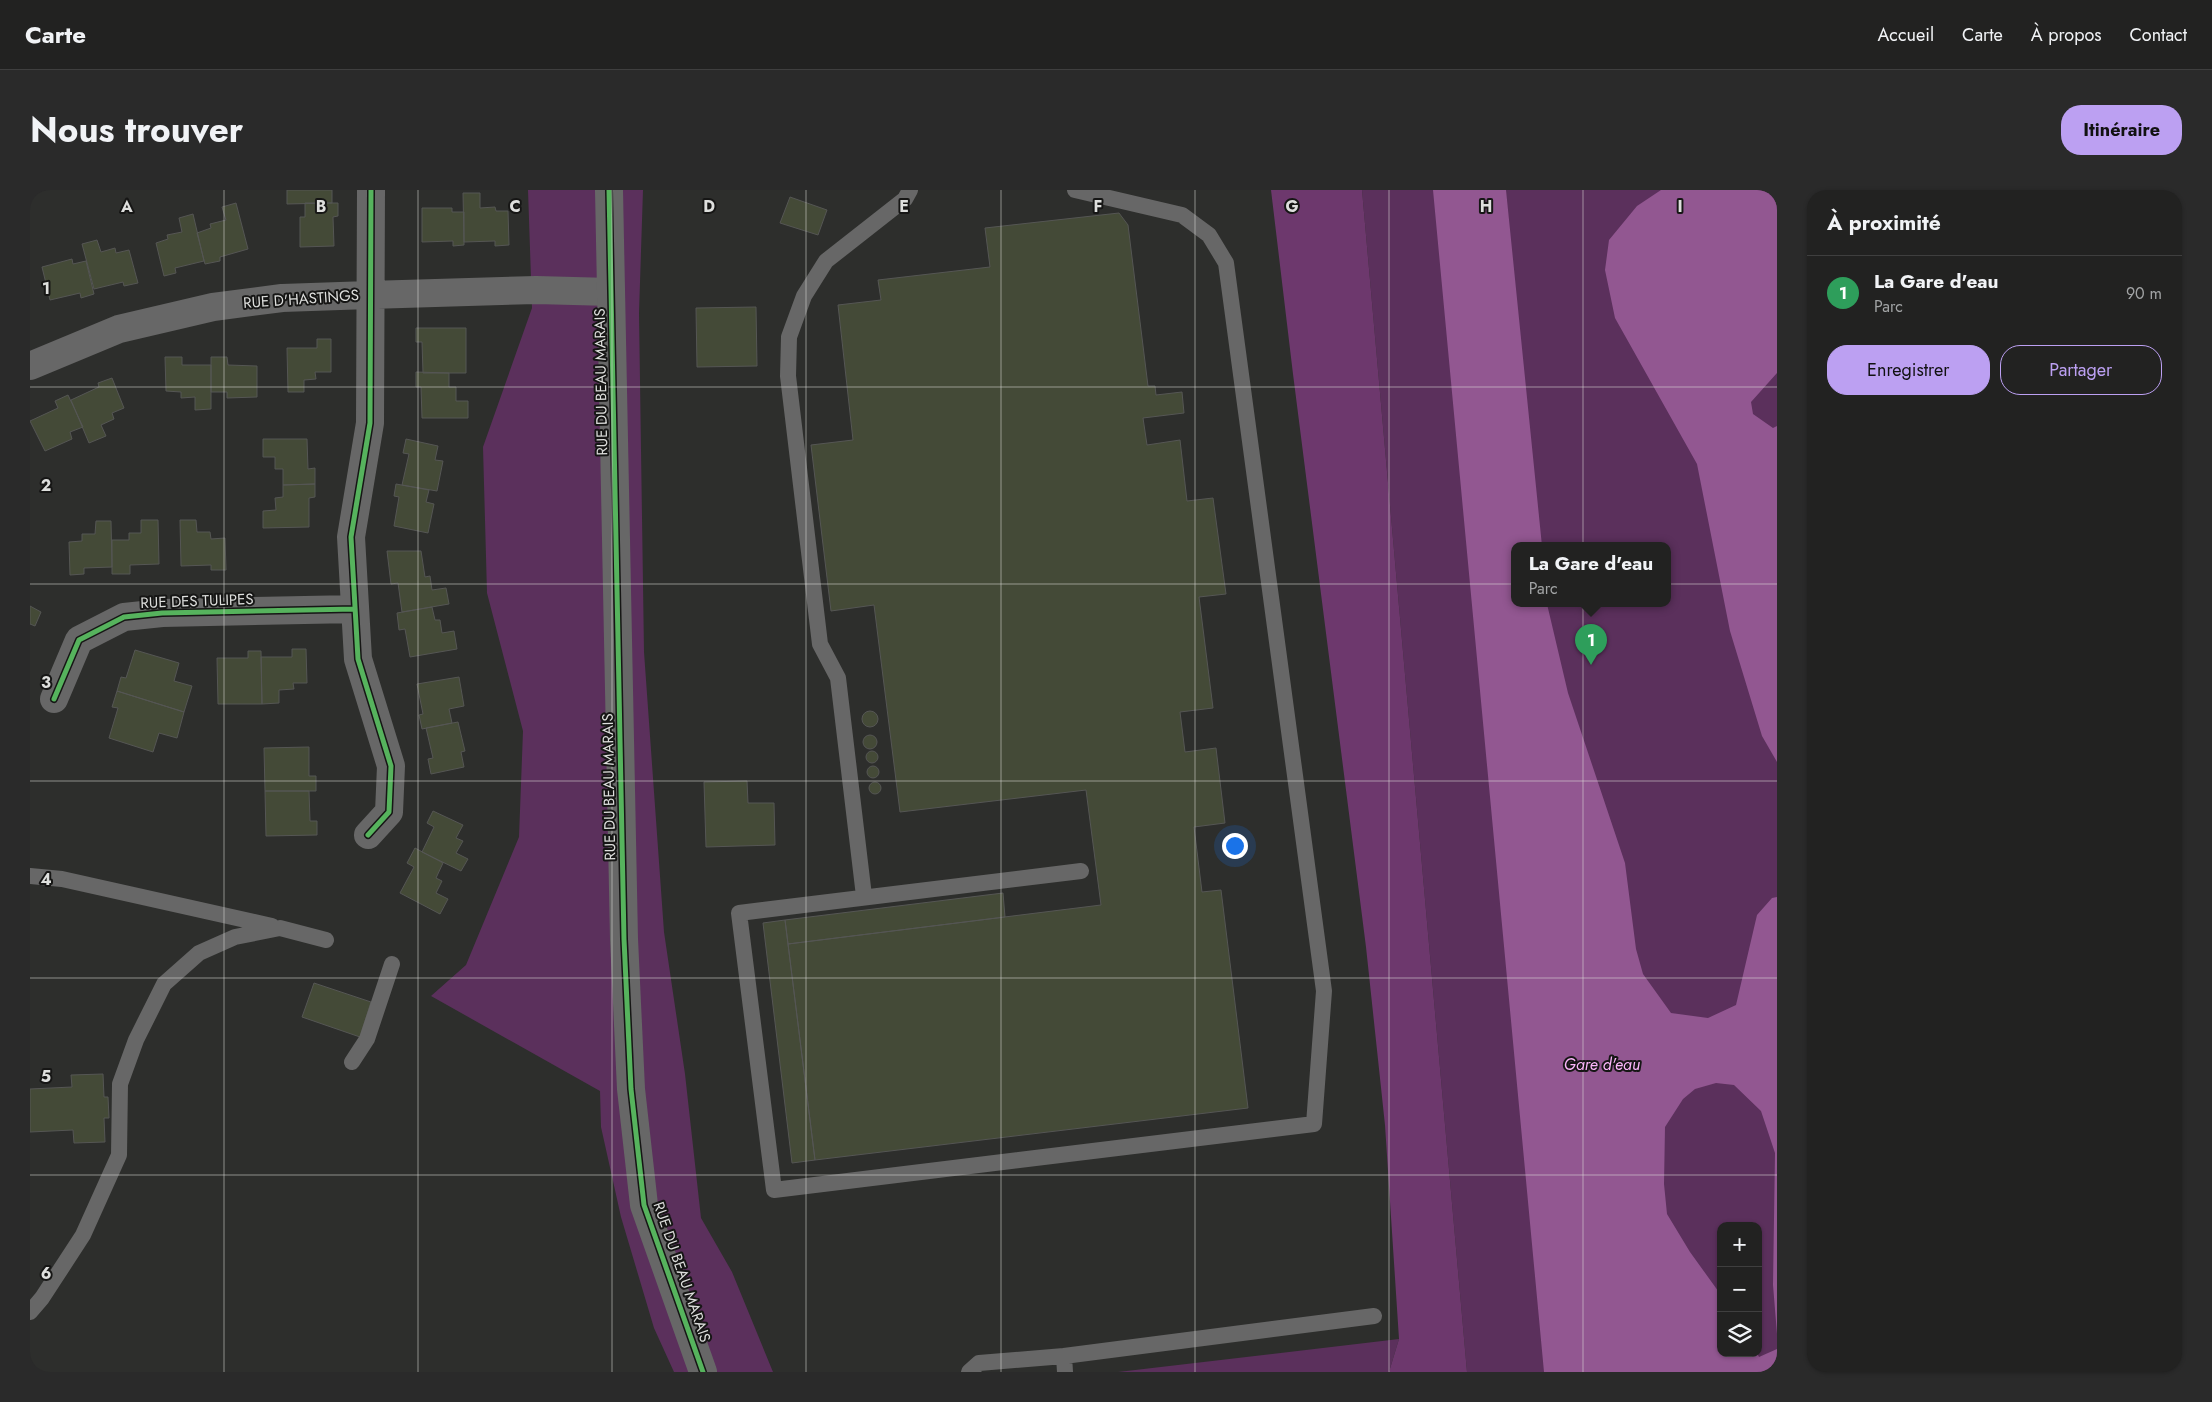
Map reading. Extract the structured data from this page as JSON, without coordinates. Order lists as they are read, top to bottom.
{
  "streets": {
    "street": ["RUE D'HASTINGS", "RUE DU BEAU MARAIS", "RUE DES TULIPES"]
  },
  "crossings": [
    ["RUE D'HASTINGS", "RUE DU BEAU MARAIS"]
  ],
  "water": ["Gare d'eau"],
  "page": {
    "header": "Carte",
    "nav": [
      "Accueil",
      "Carte",
      "À propos",
      "Contact"
    ],
    "title": "Nous trouver",
    "buttons": [
      "Itinéraire",
      ["Enregistrer", "Partager"]
    ],
    "heading": "À proximité",
    "list": [
      {
        "mark": "1",
        "name": "La Gare d'eau",
        "note": "Parc",
        "value": "90 m"
      }
    ],
    "popup": ["La Gare d'eau", "Parc"],
    "pins": "1",
    "map_buttons": ["+", "−"]
  },
  "grid": {
    "columns": [
      "A",
      "B",
      "C",
      "D",
      "E",
      "F",
      "G",
      "H",
      "I"
    ],
    "rows": [
      "1",
      "2",
      "3",
      "4",
      "5",
      "6"
    ]
  }
}
